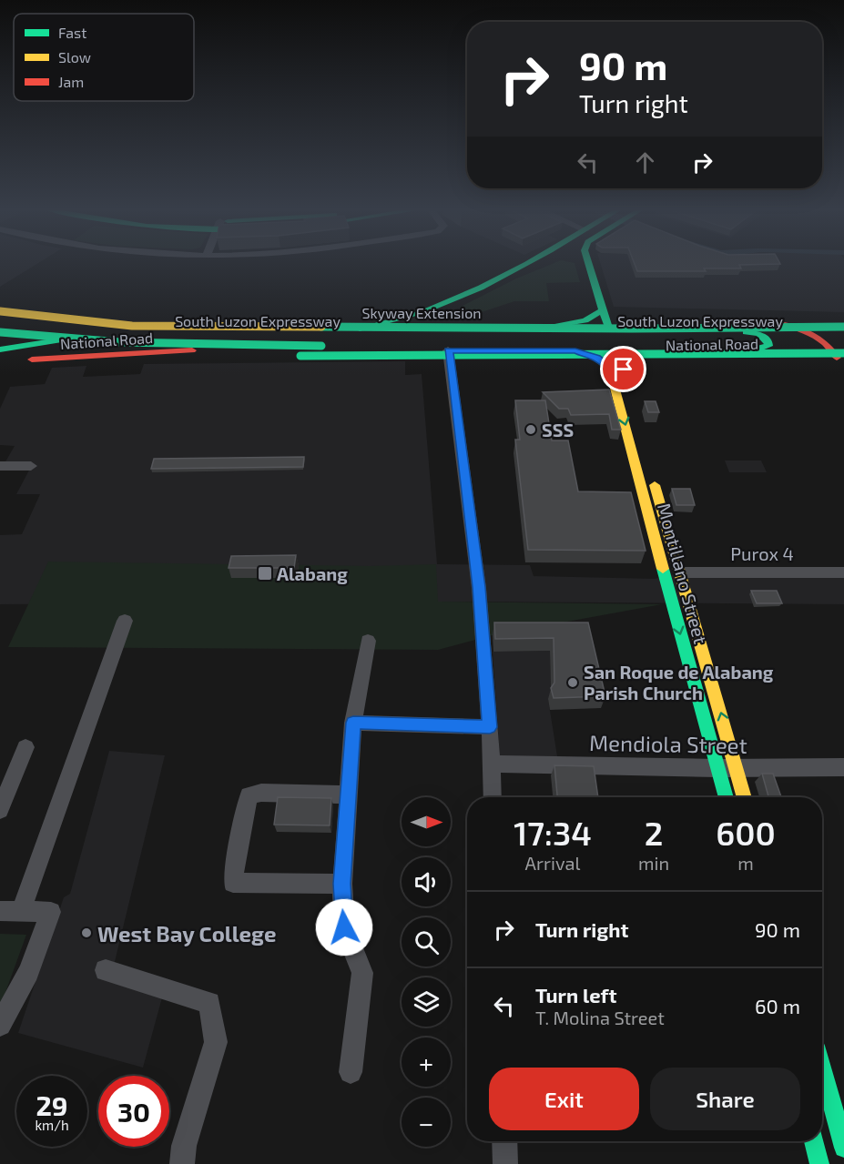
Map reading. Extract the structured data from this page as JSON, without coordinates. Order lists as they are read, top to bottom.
{
  "streets": {
    "main road": [
      "Skyway Extension",
      "South Luzon Expressway",
      "National Road",
      "Montillano Street"
    ],
    "street": ["Purox 4", "Mendiola Street"]
  },
  "crossings": [
    ["Purox 4", "Montillano Street"],
    ["Montillano Street", "Mendiola Street"]
  ],
  "places": {
    "other": ["SSS", "San Roque de Alabang Parish Church", "West Bay College"],
    "transit": ["Alabang"]
  },
  "legend": ["Fast", "Slow", "Jam"],
  "north": "right",
  "page": {
    "turn": ["90 m", "Turn right"],
    "map_buttons": ["+", "−"],
    "eta": [
      "17:34",
      "Arrival",
      "2",
      "min",
      "600",
      "m"
    ],
    "list": [
      {
        "name": "Turn right",
        "value": "90 m"
      },
      {
        "name": "Turn left",
        "note": "T. Molina Street",
        "value": "60 m"
      }
    ],
    "buttons": ["Exit", "Share"],
    "speed": "29 km/h",
    "limit": "30"
  }
}
